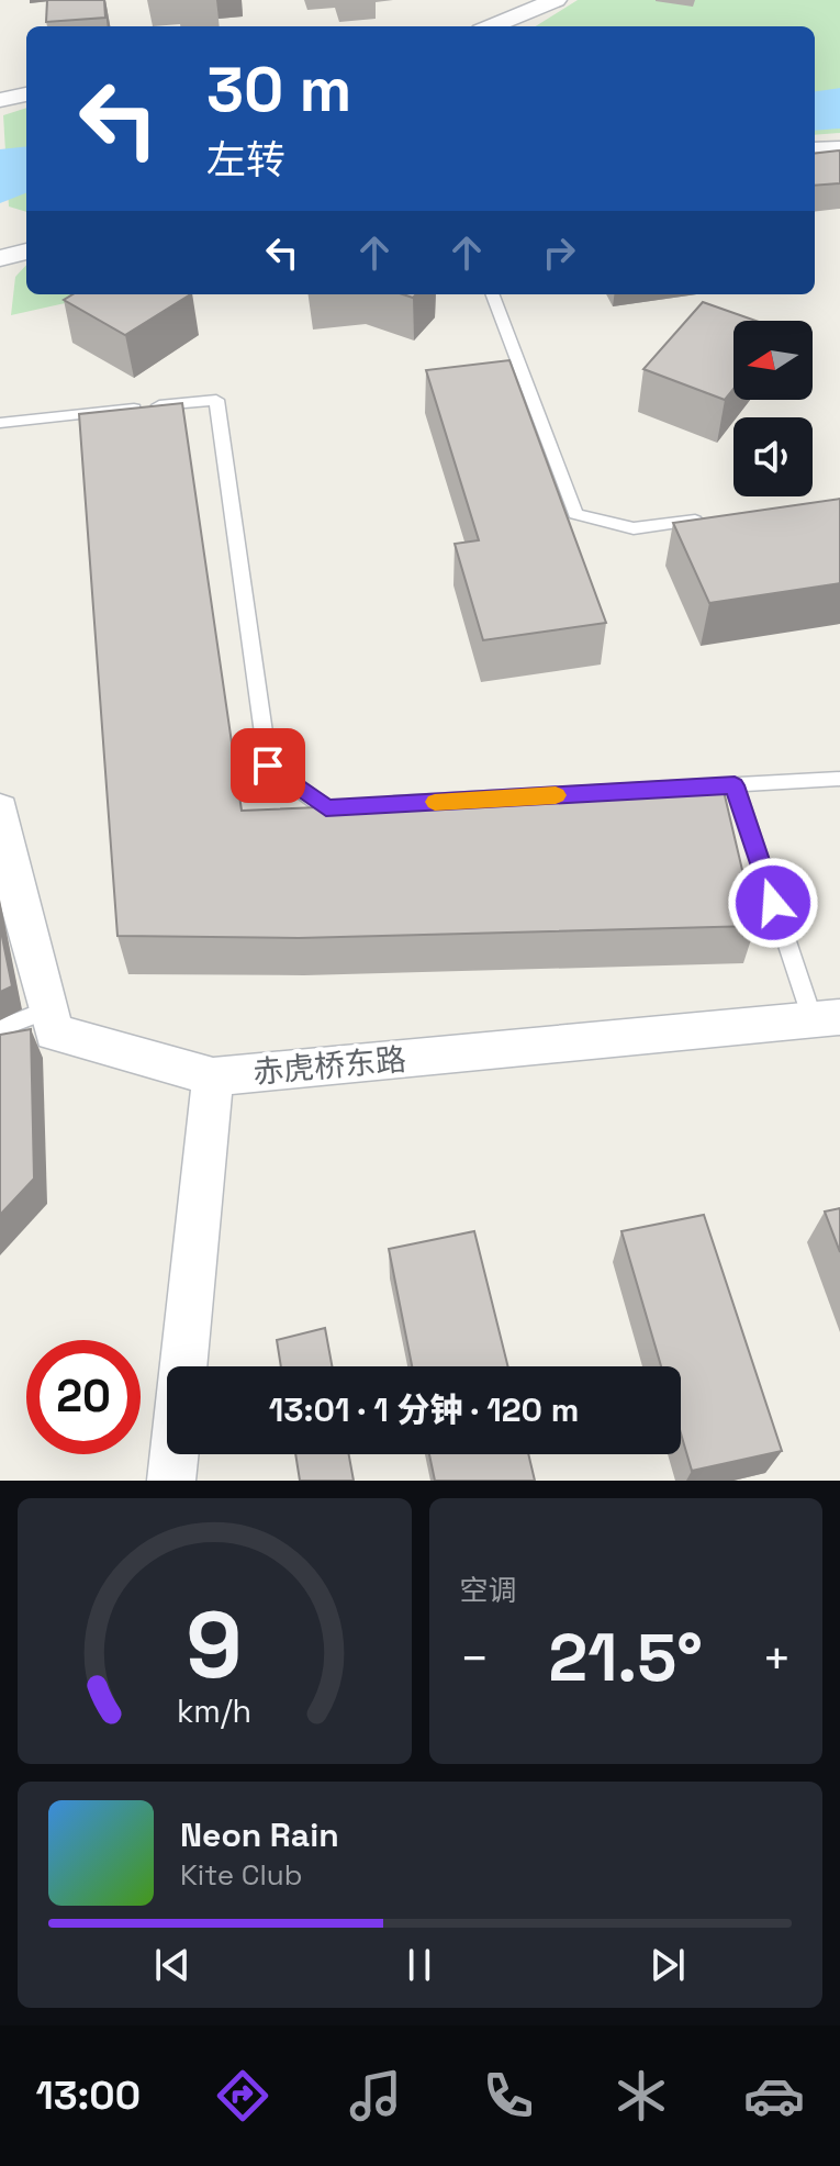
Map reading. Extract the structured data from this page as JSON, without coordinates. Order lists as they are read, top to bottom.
{
  "streets": {
    "street": ["赤虎桥东路"]
  },
  "north": "left",
  "page": {
    "turn": ["30 m", "左转"],
    "limit": "20",
    "trip": "13:01 · 1 分钟 · 120 m",
    "tile": "空调",
    "heat": ["−", "21.5°", "+"],
    "song": ["Neon Rain", "Kite Club"],
    "tabs": "13:00",
    "gauge": ["9", "km/h"]
  }
}
